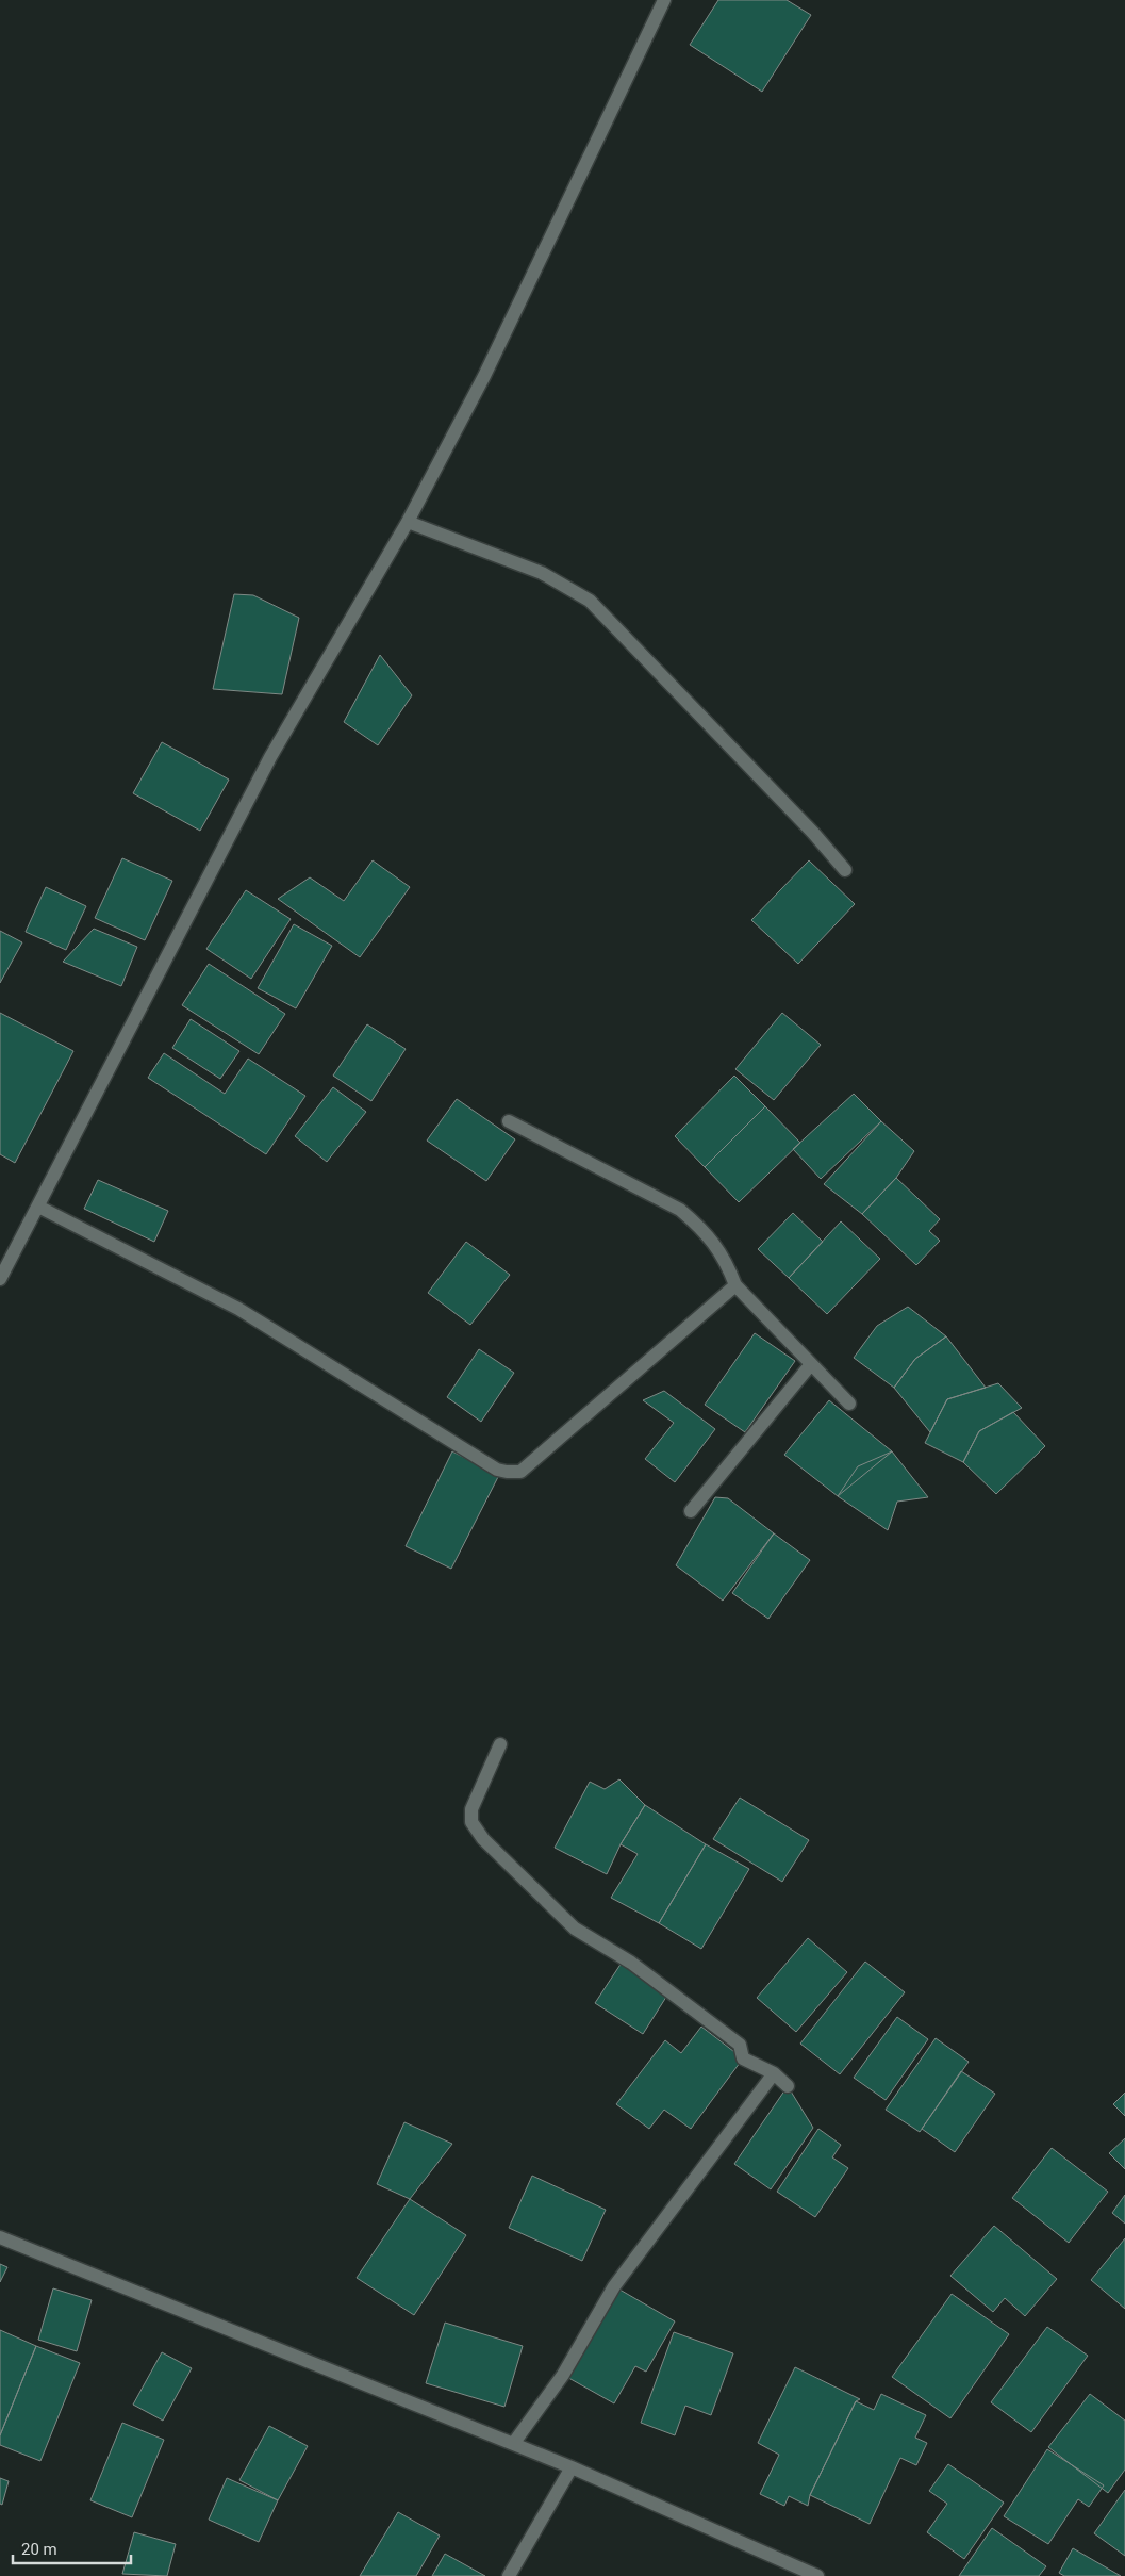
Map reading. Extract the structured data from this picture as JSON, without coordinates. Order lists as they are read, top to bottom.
{
  "scale_bar": "20 m"
}
